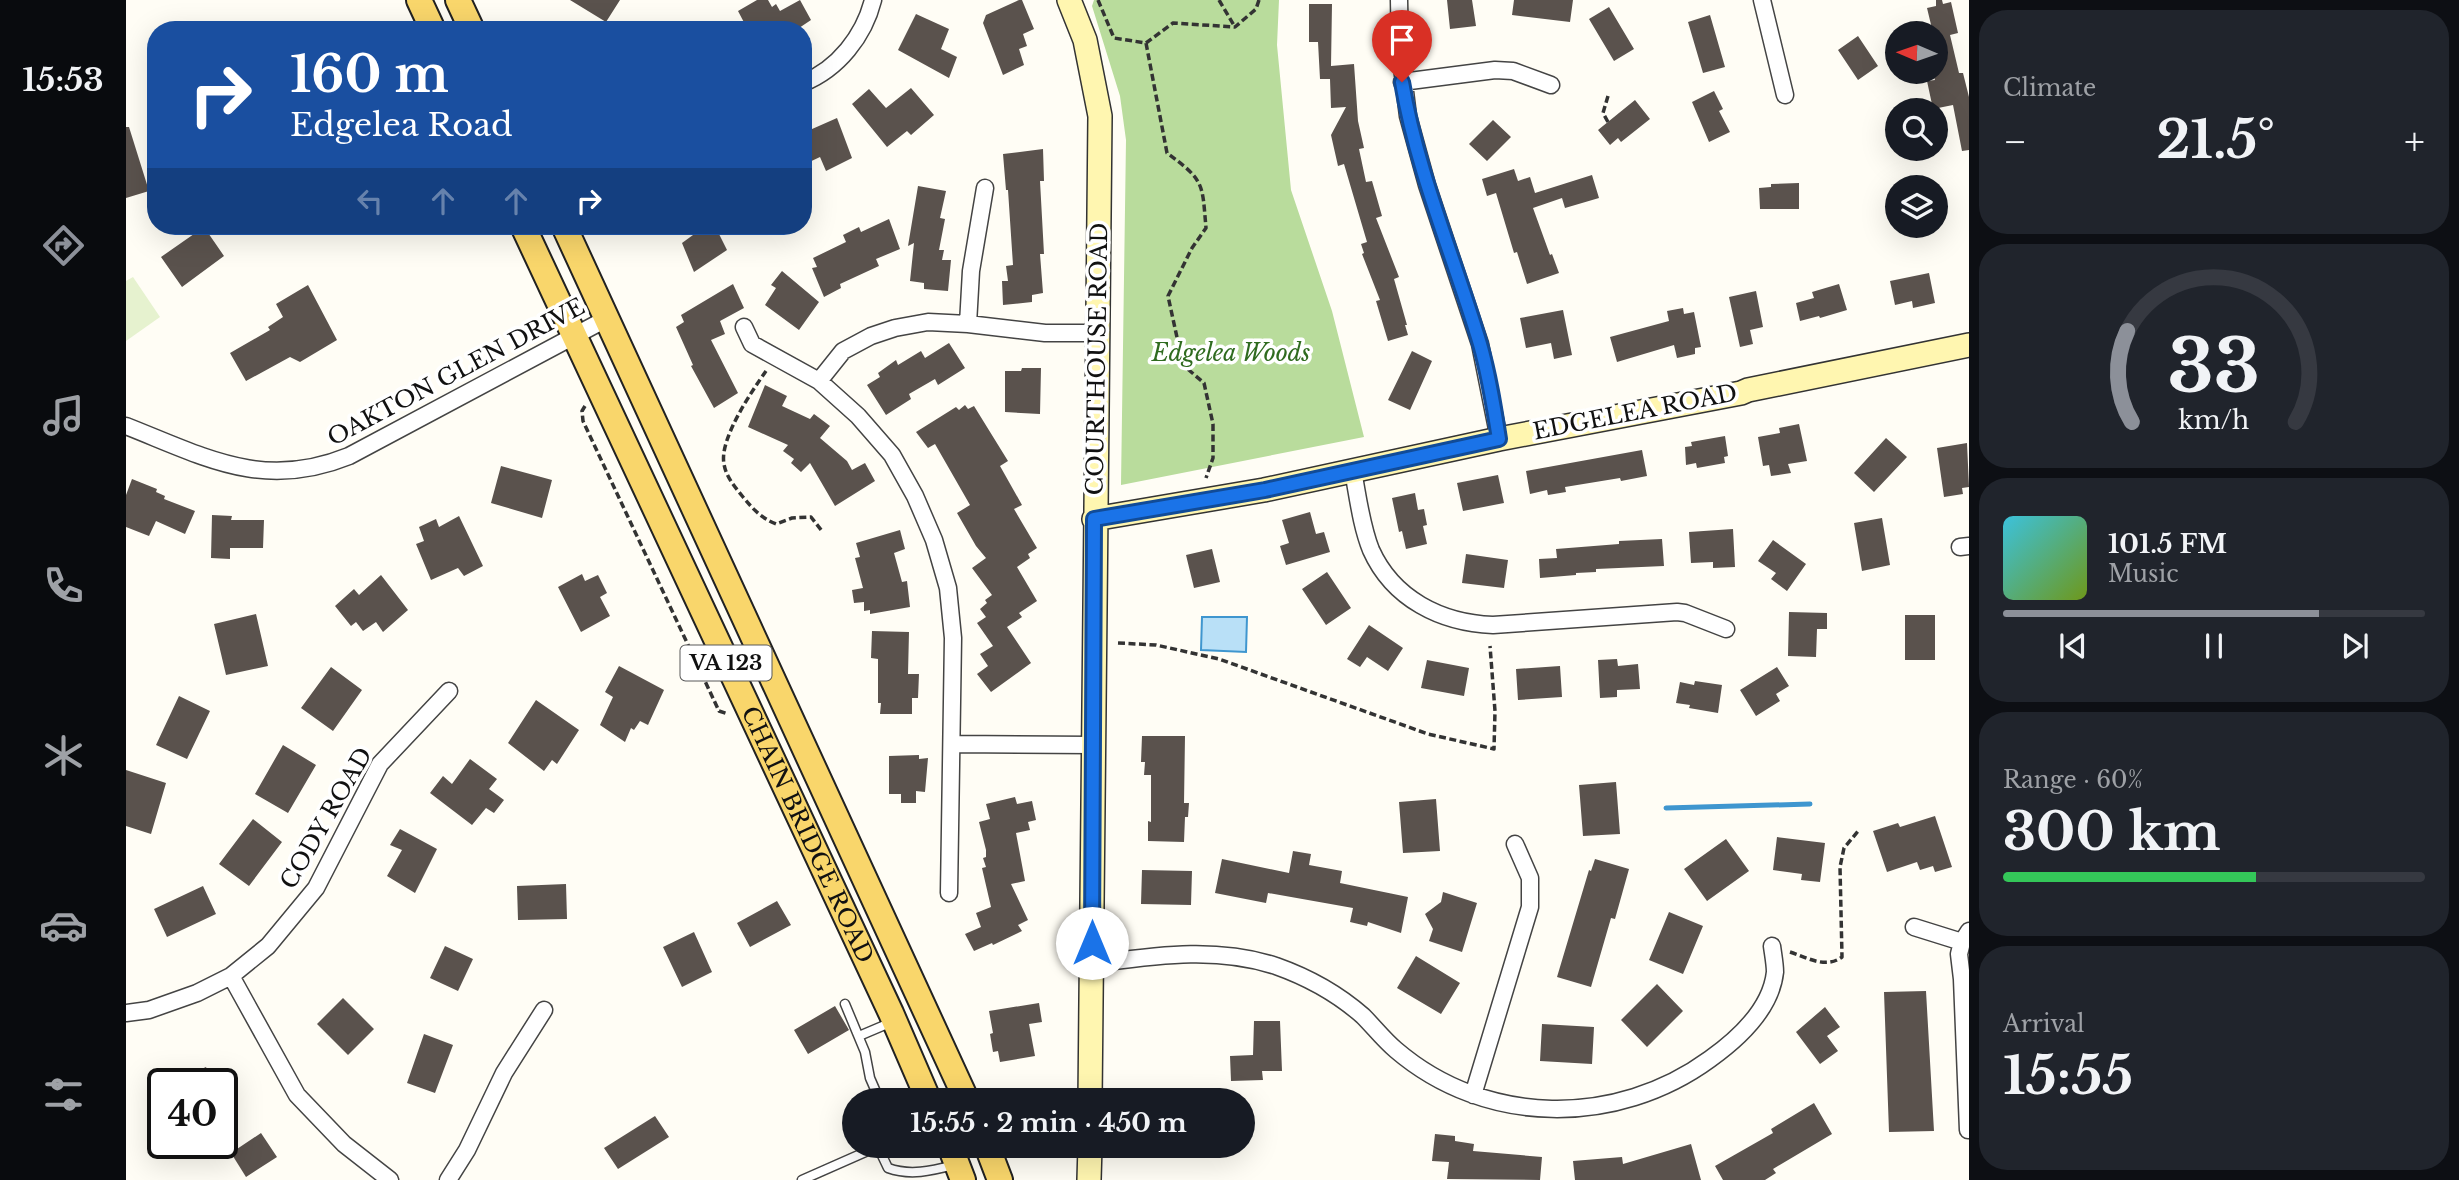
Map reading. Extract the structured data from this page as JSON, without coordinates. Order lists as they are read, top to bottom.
{
  "streets": {
    "main road": ["VA 123", "CHAIN BRIDGE ROAD"],
    "street": [
      "COURTHOUSE ROAD",
      "OAKTON GLEN DRIVE",
      "EDGELEA ROAD",
      "CODY ROAD"
    ]
  },
  "crossings": [
    ["COURTHOUSE ROAD", "EDGELEA ROAD"],
    ["OAKTON GLEN DRIVE", "CHAIN BRIDGE ROAD"]
  ],
  "parks": ["Edgelea Woods"],
  "north": "left",
  "page": {
    "tabs": "15:53",
    "tile": [
      "Climate",
      ["Range · 60%", "300 km"],
      ["Arrival", "15:55"]
    ],
    "turn": ["160 m", "Edgelea Road"],
    "heat": ["−", "21.5°", "+"],
    "song": ["101.5 FM", "Music"],
    "limit": "40",
    "trip": "15:55 · 2 min · 450 m",
    "gauge": ["33", "km/h"]
  }
}
